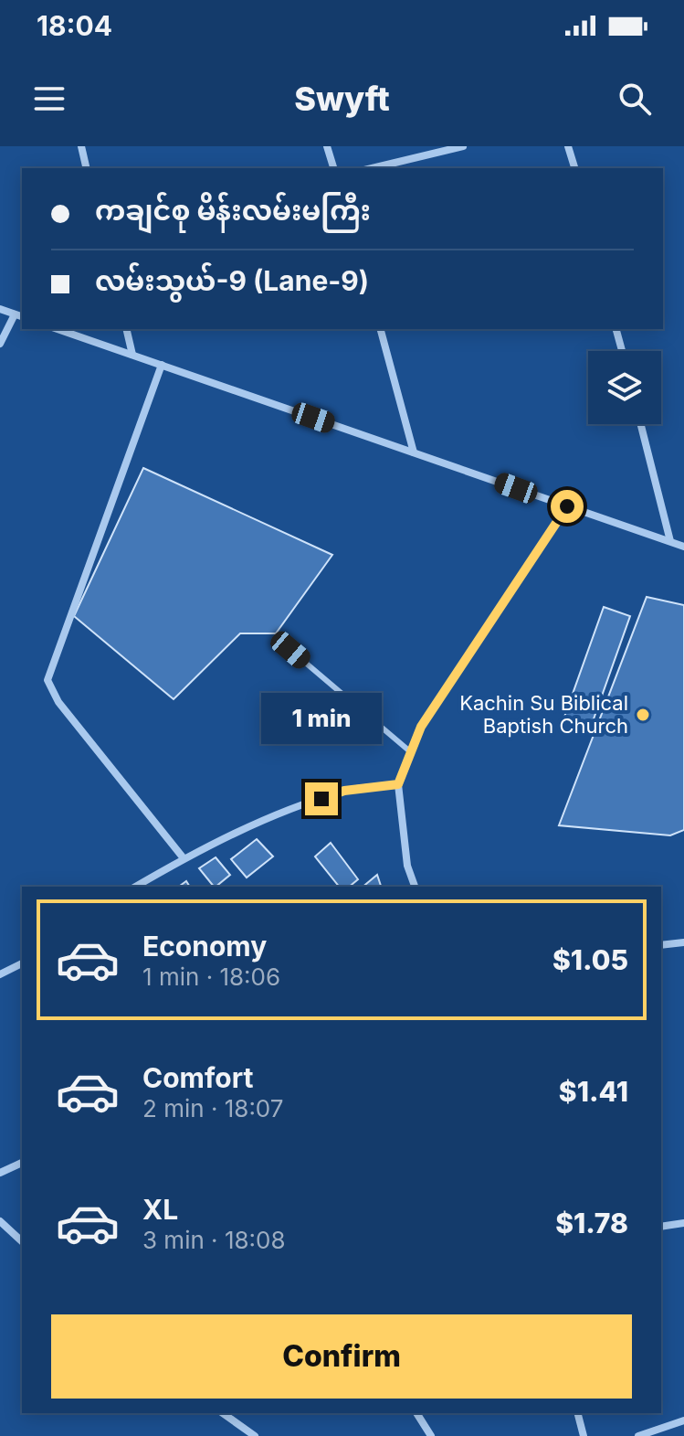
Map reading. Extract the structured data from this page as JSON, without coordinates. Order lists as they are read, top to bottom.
{
  "places": ["Kachin Su Biblical Baptish Church"],
  "page": {
    "status": "18:04",
    "header": "Swyft",
    "banner": ["ကချင်စု မိန်းလမ်းမကြီး", "လမ်းသွယ်-9 (Lane-9)"],
    "bubble": "1 min",
    "list": [
      {
        "name": "Economy",
        "note": "1 min · 18:06",
        "value": "$1.05"
      },
      {
        "name": "Comfort",
        "note": "2 min · 18:07",
        "value": "$1.41"
      },
      {
        "name": "XL",
        "note": "3 min · 18:08",
        "value": "$1.78"
      }
    ],
    "buttons": "Confirm"
  }
}
